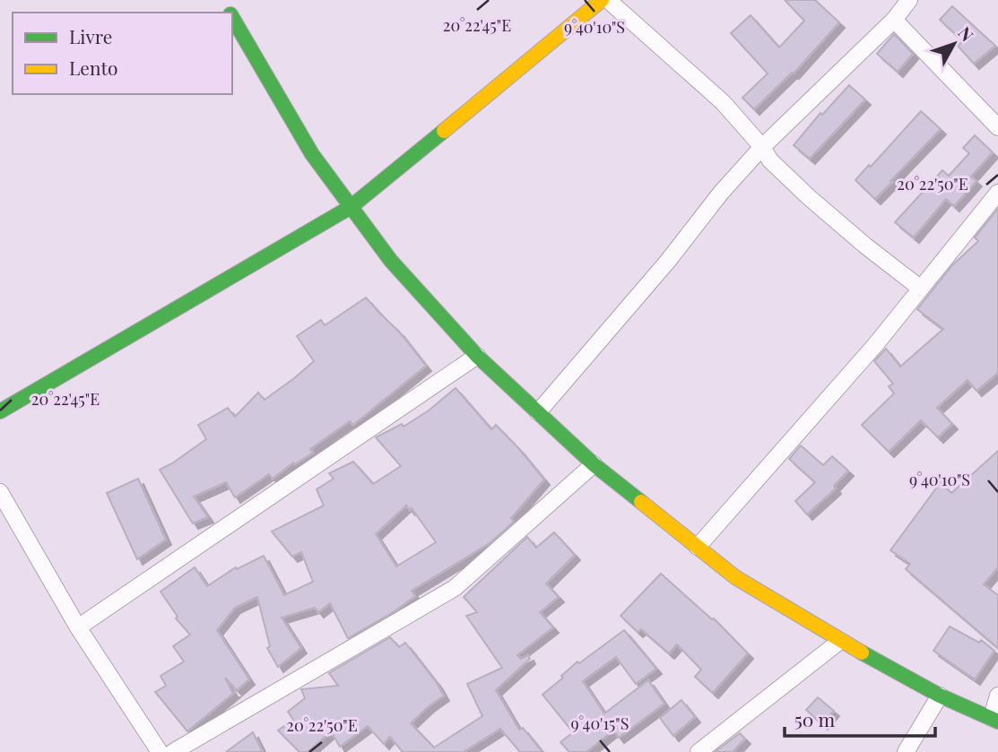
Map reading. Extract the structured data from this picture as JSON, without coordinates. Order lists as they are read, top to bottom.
{
  "legend": ["Livre", "Lento"],
  "scale_bar": "50 m",
  "north": "top right",
  "coordinates": [
    "20°22'45\"E",
    "9°40'10\"S",
    "20°22'50\"E",
    "9°40'15\"S"
  ]
}
